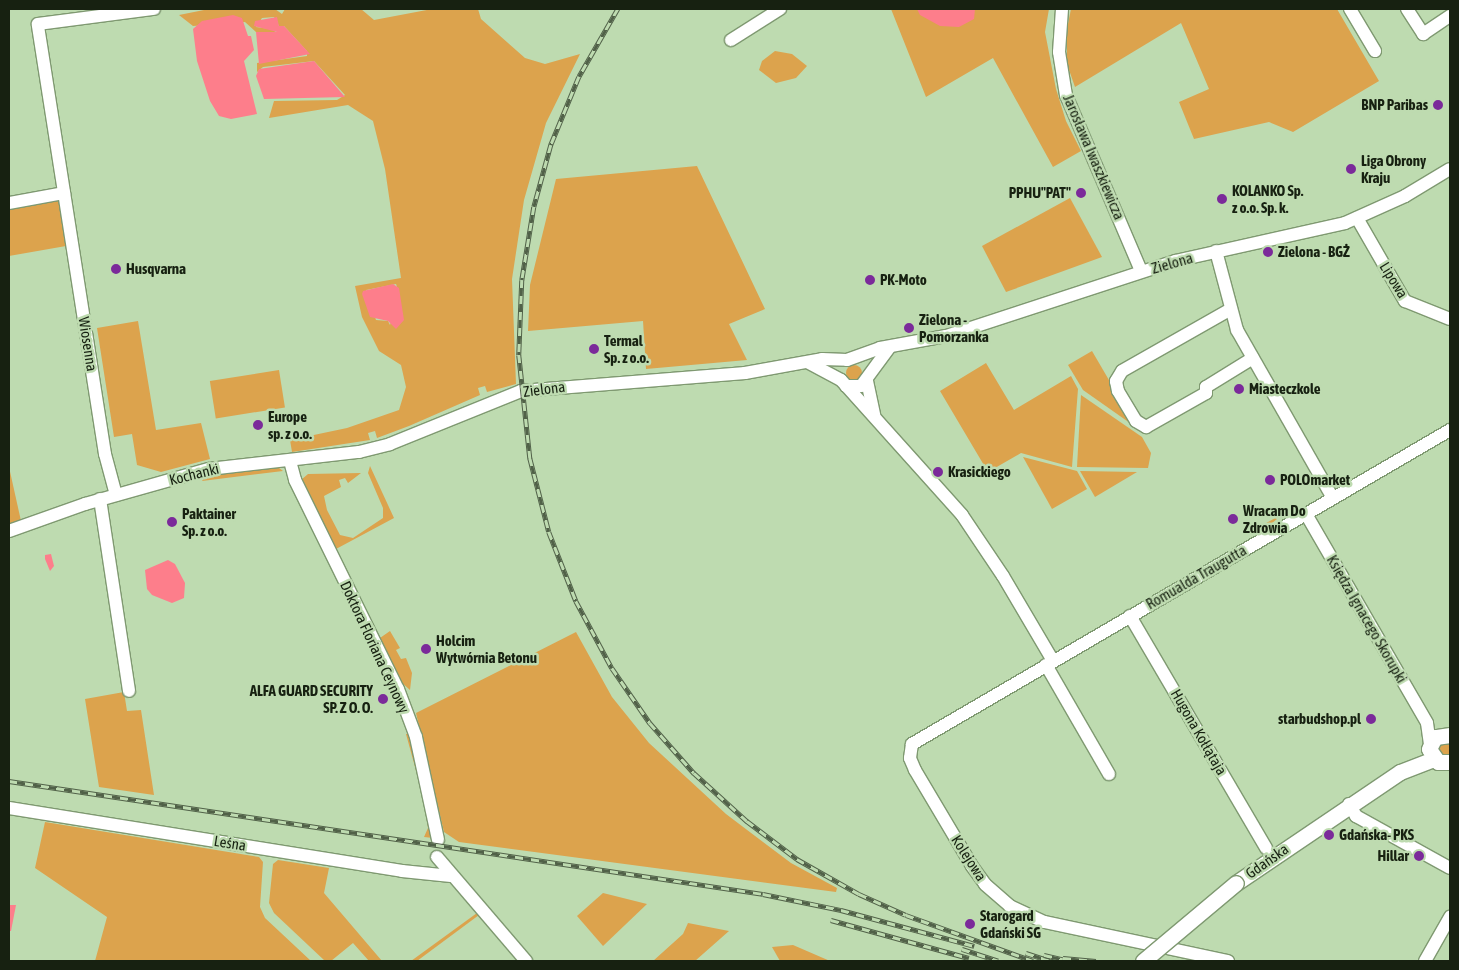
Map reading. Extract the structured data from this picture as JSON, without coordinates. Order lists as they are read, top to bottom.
{
  "streets": {
    "main road": ["Gdańska"],
    "street": [
      "Jarosława Iwaszkiewicza",
      "Zielona",
      "Lipowa",
      "Wiosenna",
      "Kochanki",
      "Romualda Traugutta",
      "Księdza Ignacego Skorupki",
      "Doktora Floriana Ceynowy",
      "Hugona Kołłątaja",
      "Leśna",
      "Kolejowa"
    ]
  },
  "crossings": [
    ["Jarosława Iwaszkiewicza", "Zielona"],
    ["Zielona", "Lipowa"],
    ["Zielona", "Kochanki"],
    ["Zielona", "Doktora Floriana Ceynowy"],
    ["Wiosenna", "Kochanki"],
    ["Kochanki", "Doktora Floriana Ceynowy"],
    ["Romualda Traugutta", "Księdza Ignacego Skorupki"],
    ["Romualda Traugutta", "Hugona Kołłątaja"],
    ["Romualda Traugutta", "Kolejowa"],
    ["Księdza Ignacego Skorupki", "Gdańska"]
  ],
  "places": [
    "BNP Paribas",
    "Liga Obrony Kraju",
    "PPHU\"PAT\"",
    "KOLANKO Sp. z o.o. Sp. k.",
    "Zielona - BGŻ",
    "Husqvarna",
    "PK-Moto",
    "Zielona - Pomorzanka",
    "Termal Sp. z o.o.",
    "Miasteczkole",
    "Europe sp. z o.o.",
    "Krasickiego",
    "POLOmarket",
    "Wracam Do Zdrowia",
    "Paktainer Sp. z o.o.",
    "Holcim Wytwórnia Betonu",
    "ALFA GUARD SECURITY SP. Z O. O.",
    "starbudshop.pl",
    "Gdańska- PKS",
    "Hillar",
    "Starogard Gdański SG"
  ]
}
